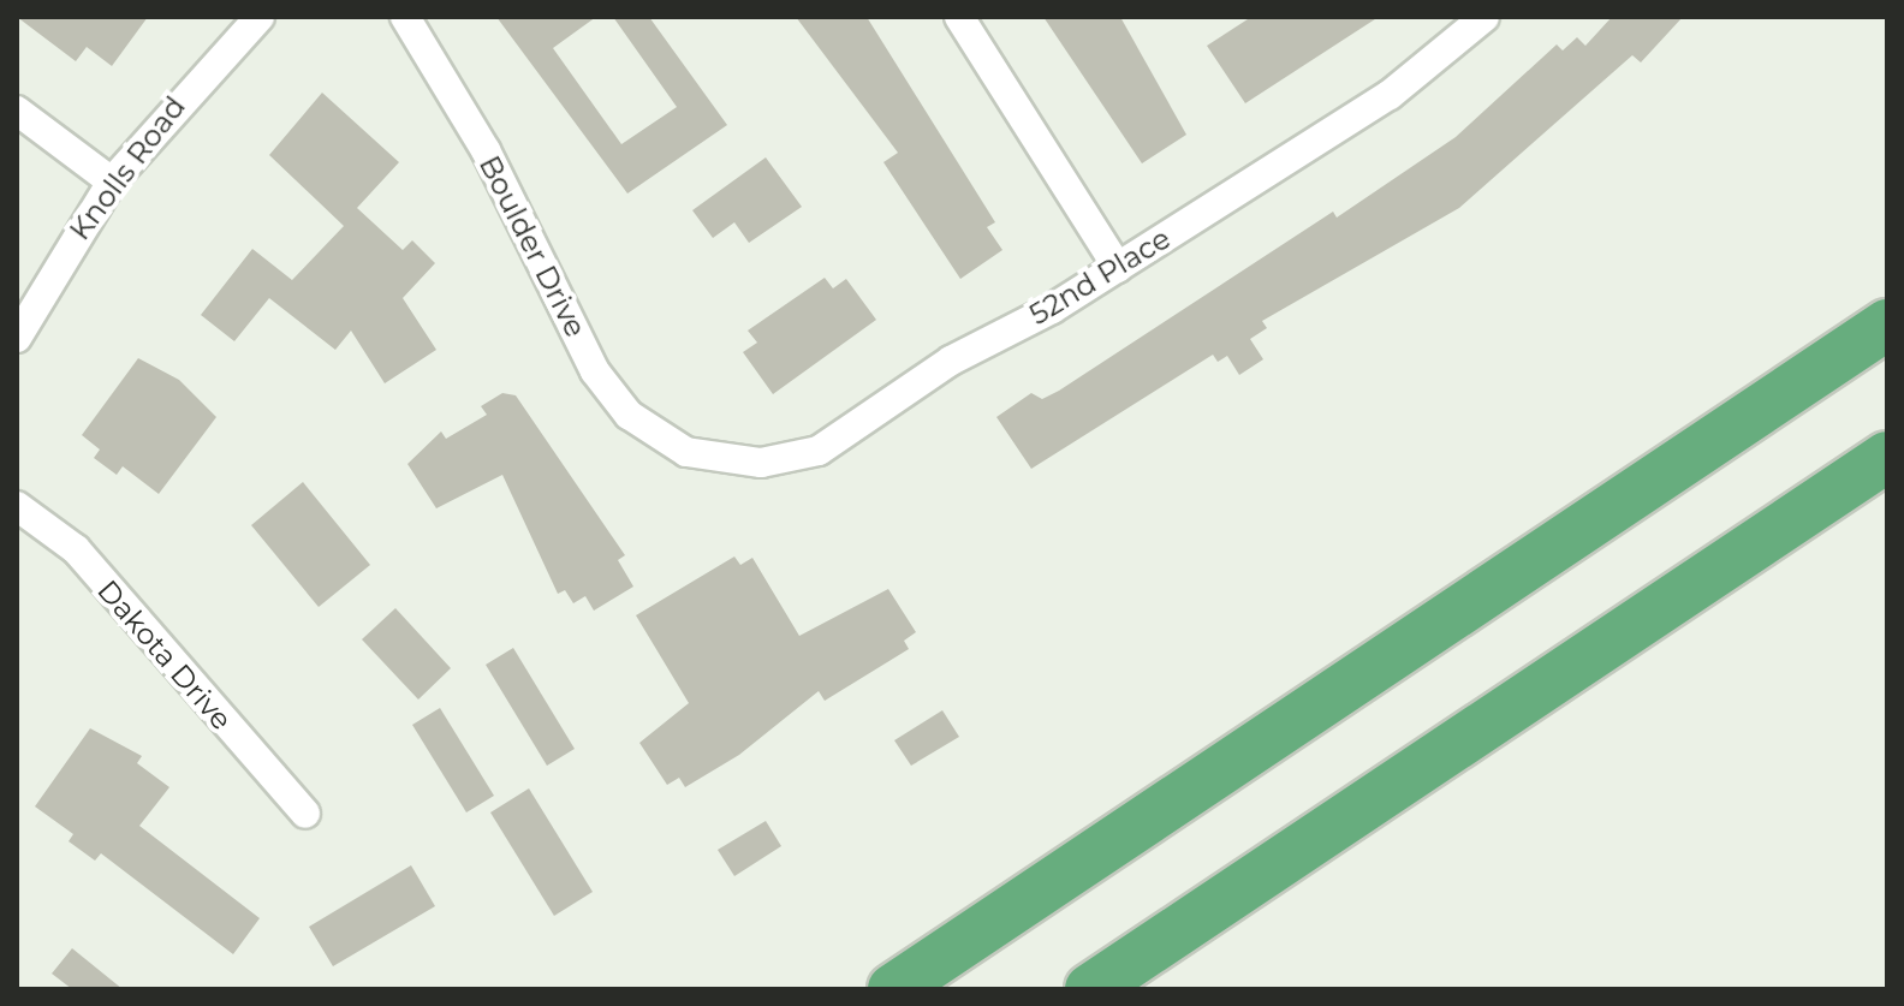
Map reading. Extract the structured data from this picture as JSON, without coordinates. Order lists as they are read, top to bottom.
{
  "streets": {
    "street": [
      "Knolls Road",
      "Boulder Drive",
      "52nd Place",
      "Dakota Drive"
    ]
  },
  "crossings": [
    ["Boulder Drive", "52nd Place"]
  ]
}
